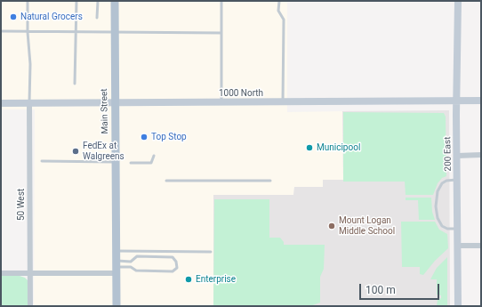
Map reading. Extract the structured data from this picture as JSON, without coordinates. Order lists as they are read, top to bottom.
{
  "streets": {
    "main road": ["Main Street"],
    "street": ["1000 North", "200 East", "50 West"]
  },
  "crossings": [
    ["1000 North", "Main Street"],
    ["1000 North", "200 East"],
    ["1000 North", "50 West"]
  ],
  "places": [
    "Natural Grocers",
    "Top Stop",
    "Municipool",
    "FedEx at Walgreens",
    "Mount Logan Middle School",
    "Enterprise"
  ],
  "scale_bar": "100 m"
}
